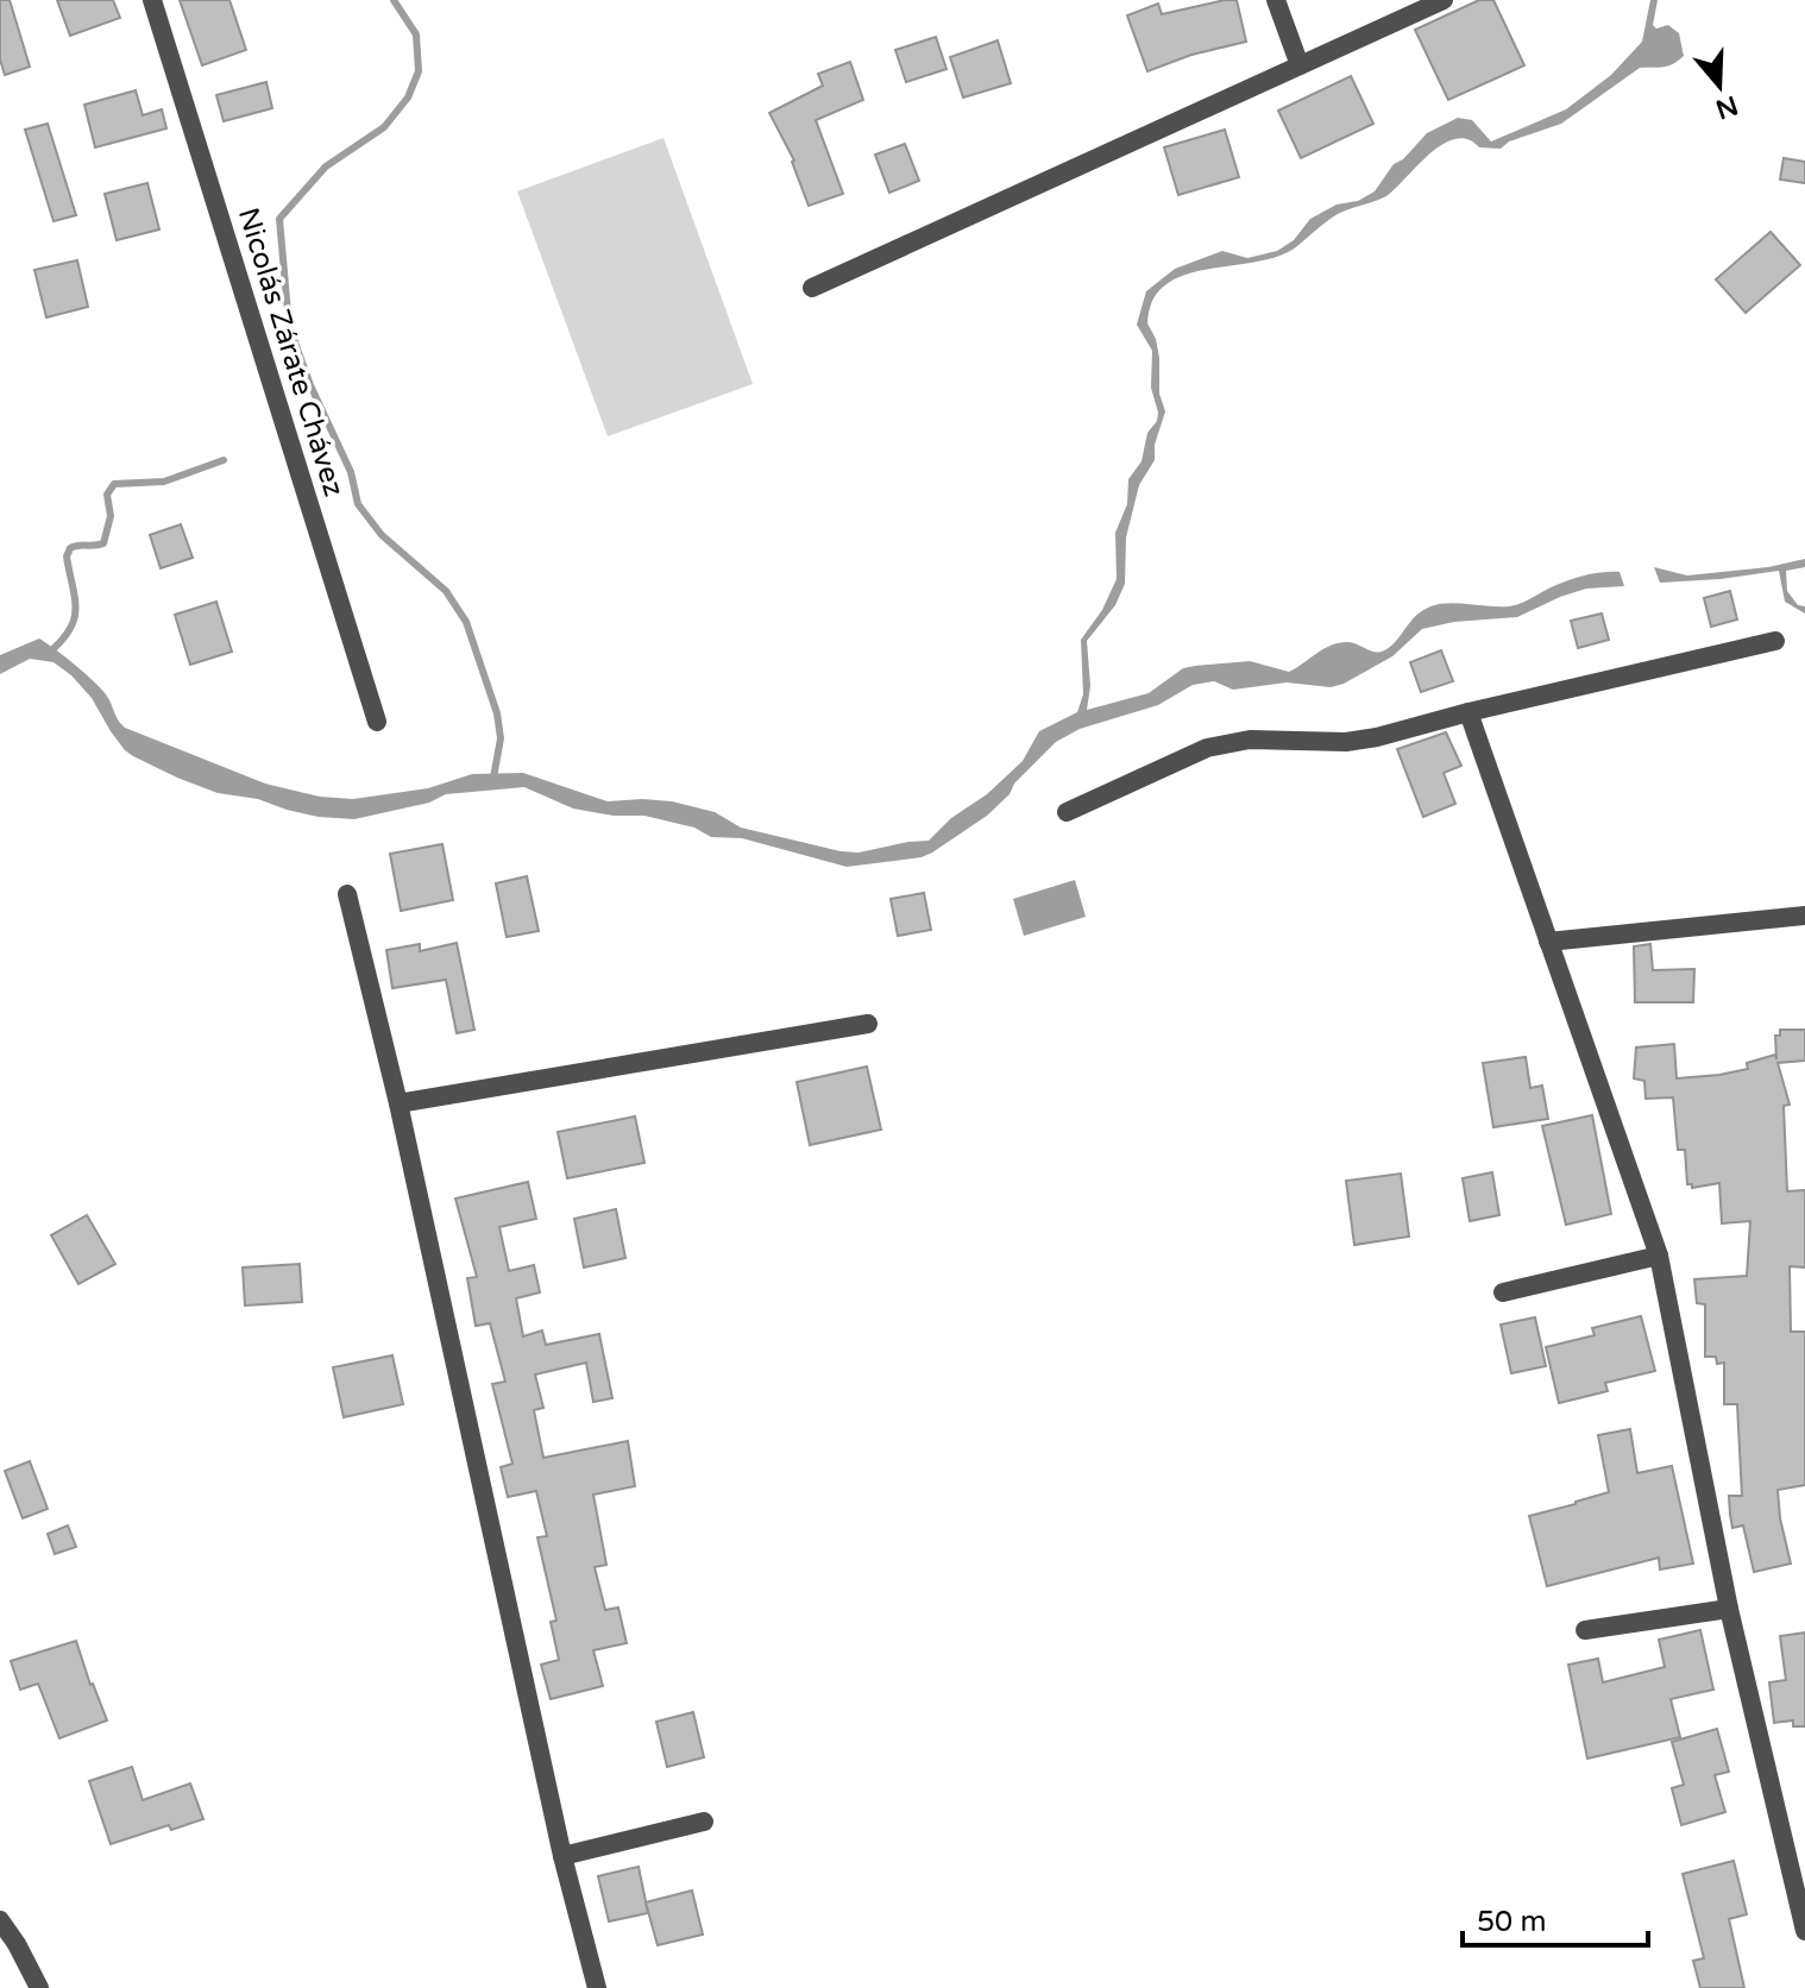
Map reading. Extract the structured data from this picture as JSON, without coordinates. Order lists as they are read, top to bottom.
{
  "streets": {
    "street": ["Nicolás Zárate Chávez"]
  },
  "scale_bar": "50 m",
  "north": "bottom"
}
